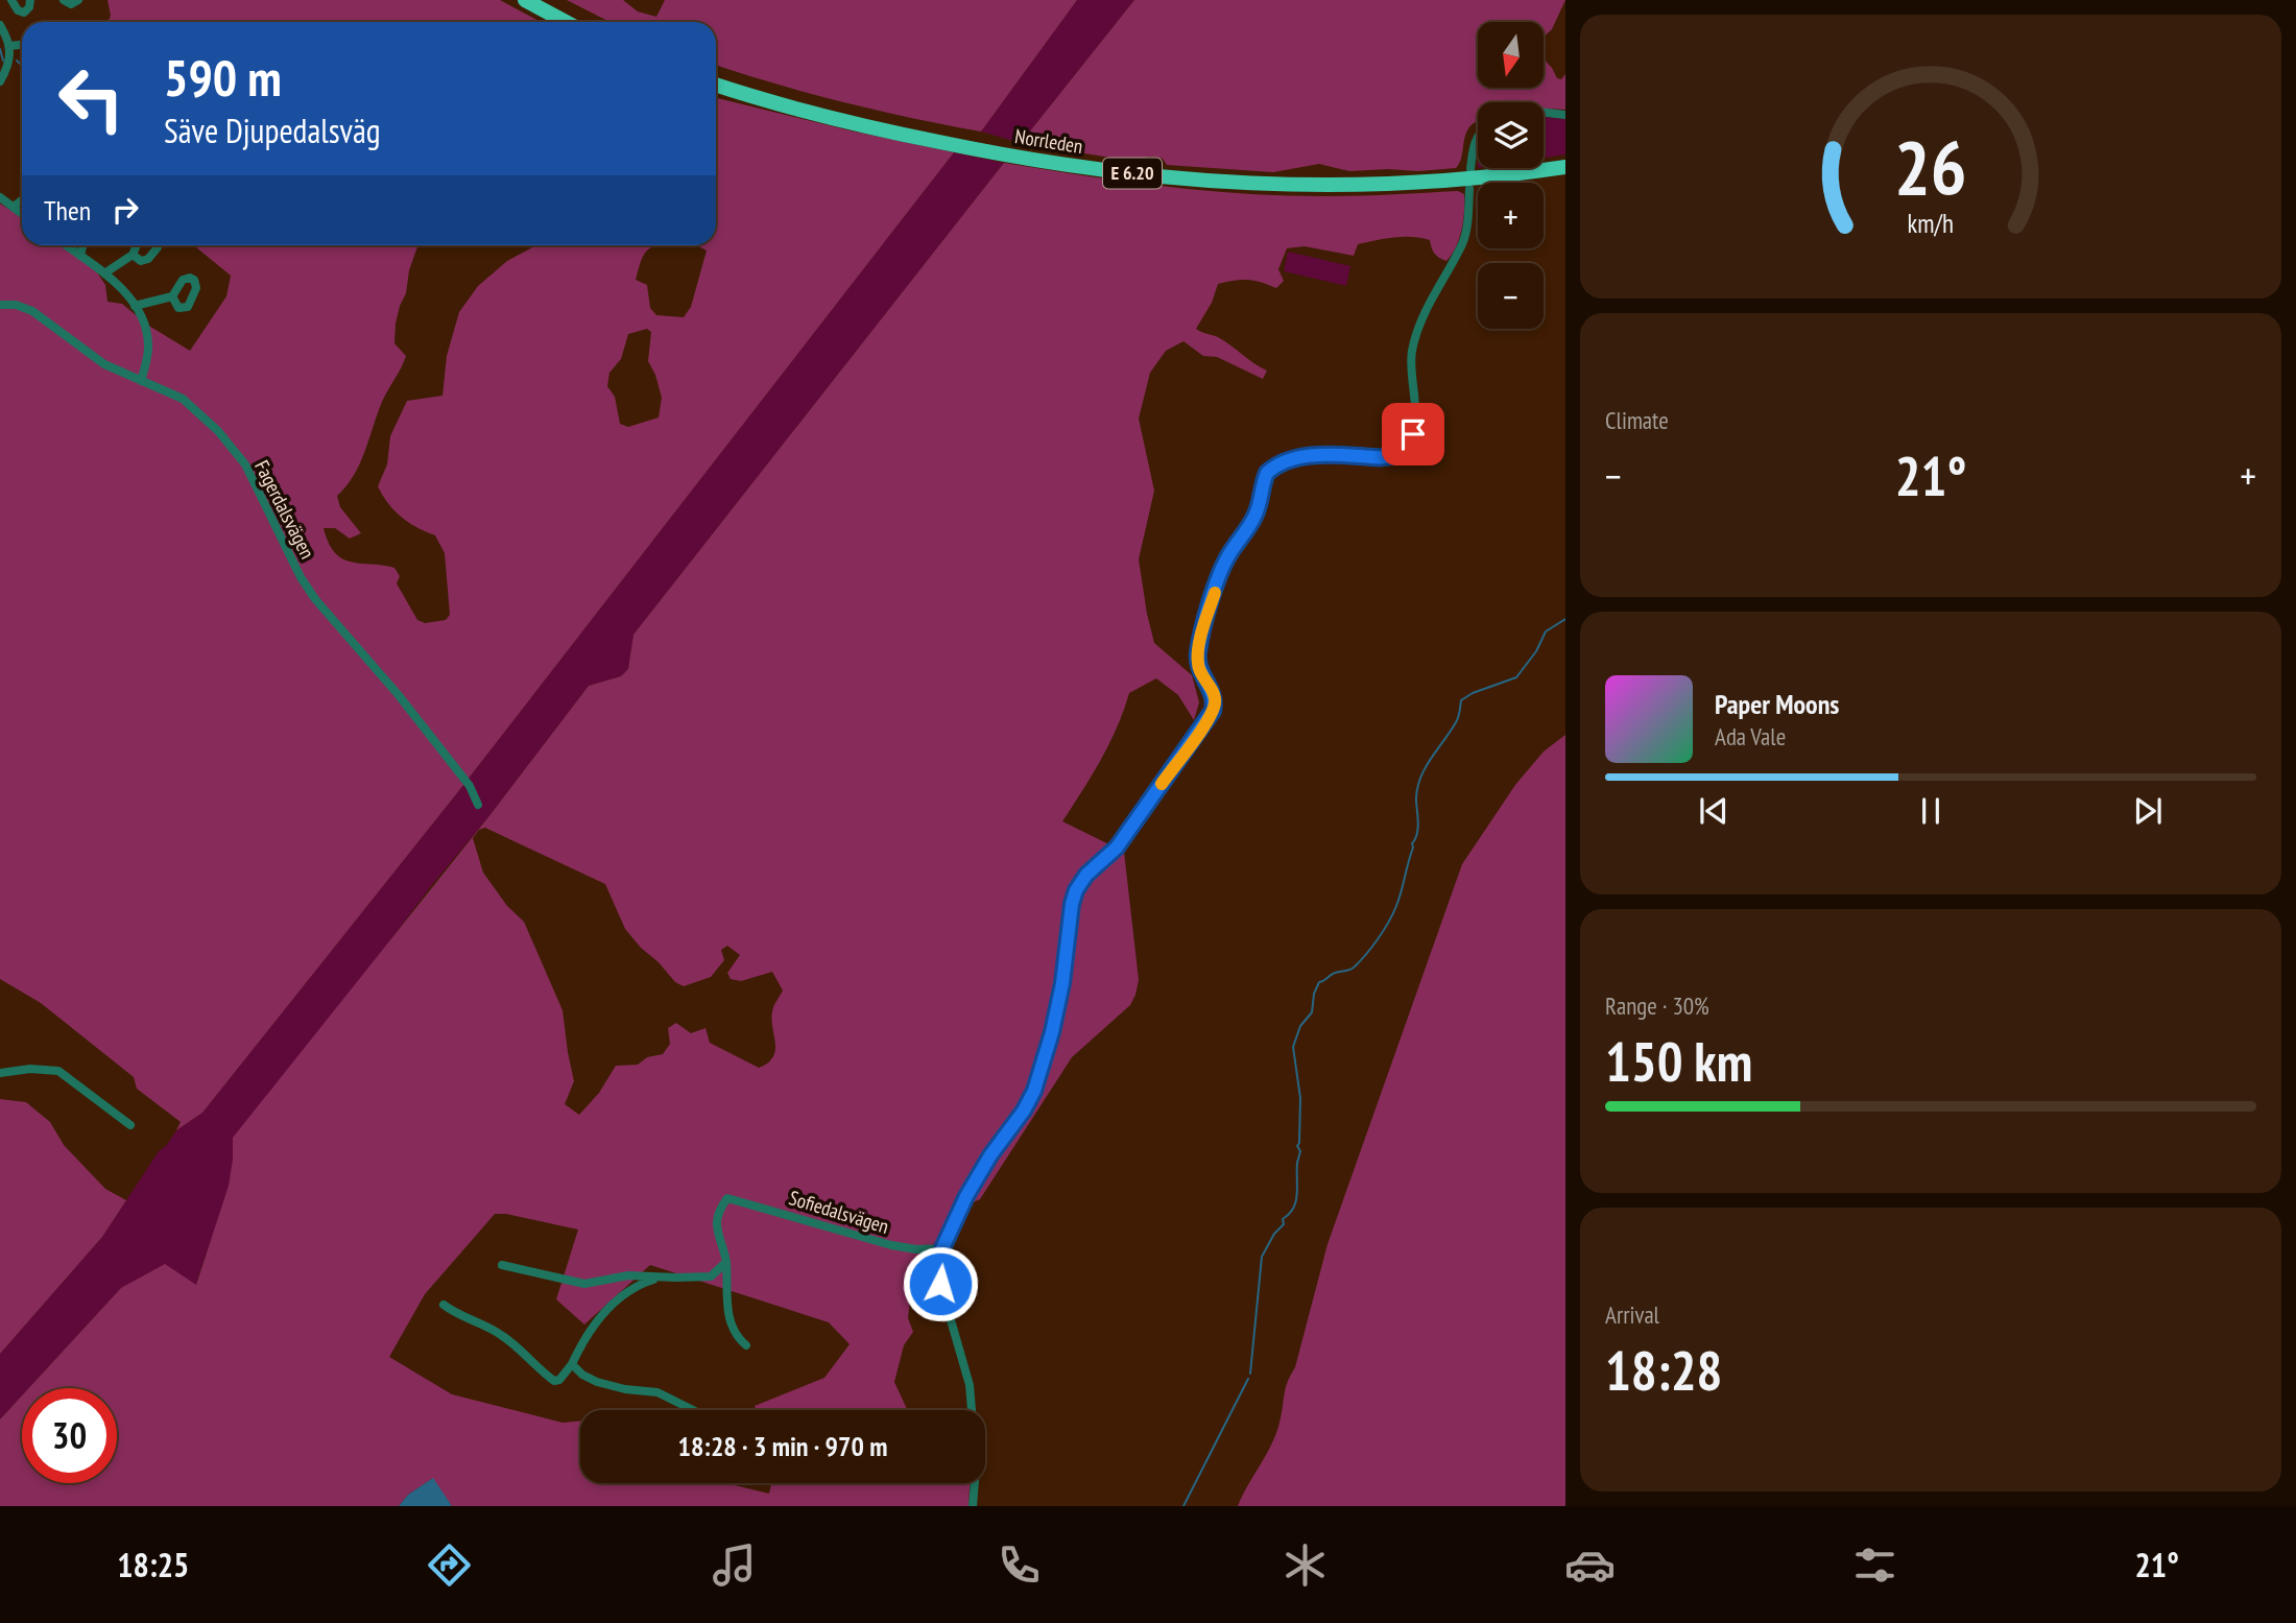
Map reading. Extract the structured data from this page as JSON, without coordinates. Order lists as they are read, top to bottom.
{
  "streets": {
    "highway": ["Norrleden", "E 6.20"],
    "street": ["Fagerdalsvägen", "Sofiedalsvägen"]
  },
  "north": "bottom",
  "page": {
    "map_buttons": ["+", "−"],
    "turn": ["590 m", "Säve Djupedalsväg"],
    "then": "Then",
    "tile": [
      "Climate",
      ["Range · 30%", "150 km"],
      ["Arrival", "18:28"]
    ],
    "heat": ["−", "21°", "+"],
    "song": ["Paper Moons", "Ada Vale"],
    "limit": "30",
    "trip": "18:28 · 3 min · 970 m",
    "tabs": ["18:25", "21°"],
    "gauge": ["26", "km/h"]
  }
}
